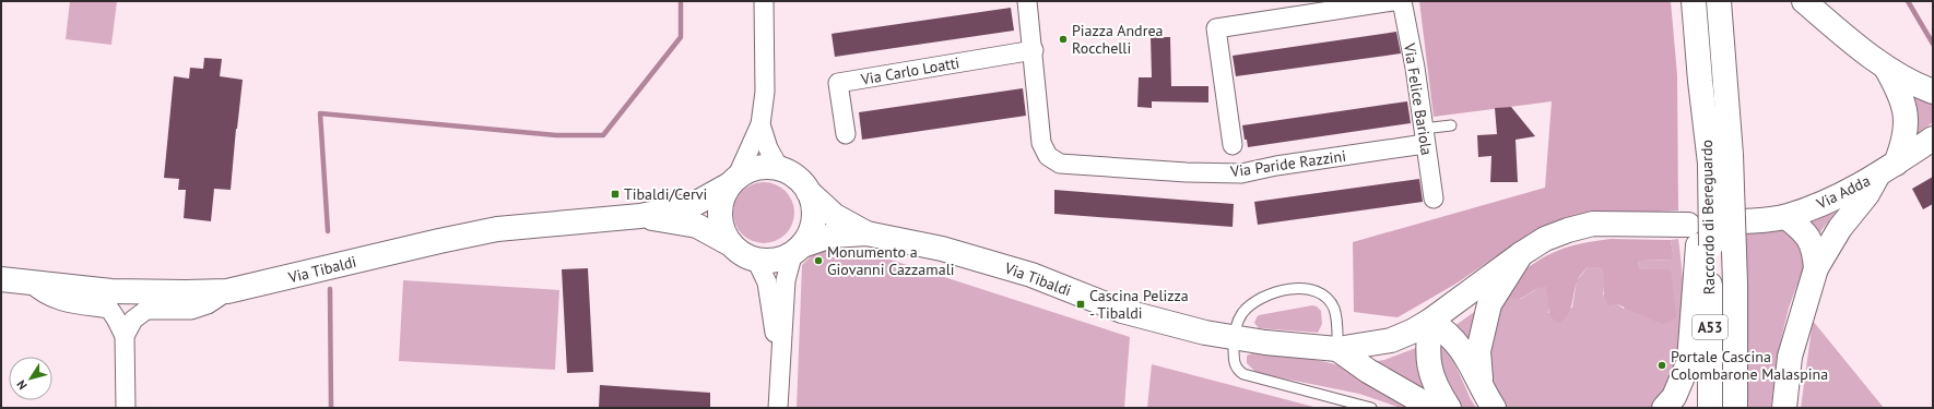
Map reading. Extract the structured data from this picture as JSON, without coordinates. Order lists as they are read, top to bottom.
{
  "streets": {
    "main road": [
      "Via Adda",
      "Raccordo di Bereguardo",
      "Via Tibaldi",
      "A53"
    ],
    "street": ["Via Carlo Loatti", "Via Felice Bariola", "Via Paride Razzini"]
  },
  "crossings": [
    ["Via Carlo Loatti", "Via Paride Razzini"],
    ["Via Felice Bariola", "Via Paride Razzini"]
  ],
  "places": {
    "other": ["Piazza Andrea Rocchelli", "Monumento a Giovanni Cazzamali", "Portale Cascina Colombarone Malaspina"],
    "transit": ["Tibaldi/Cervi", "Cascina Pelizza - Tibaldi"]
  },
  "north": "bottom left"
}
